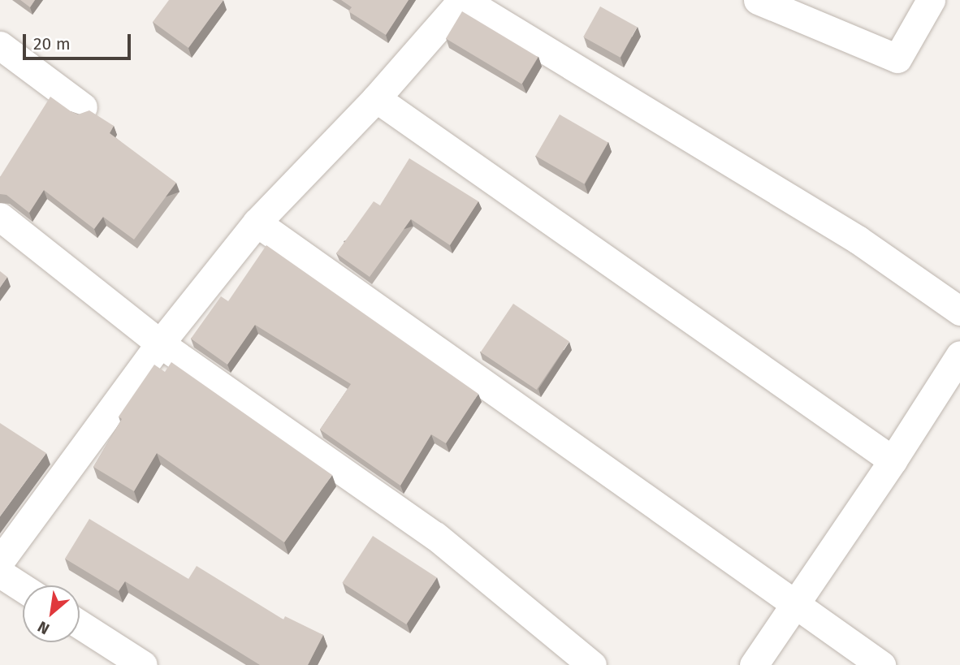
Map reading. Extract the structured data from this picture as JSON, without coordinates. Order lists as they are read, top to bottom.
{
  "scale_bar": "20 m",
  "north": "bottom left"
}
